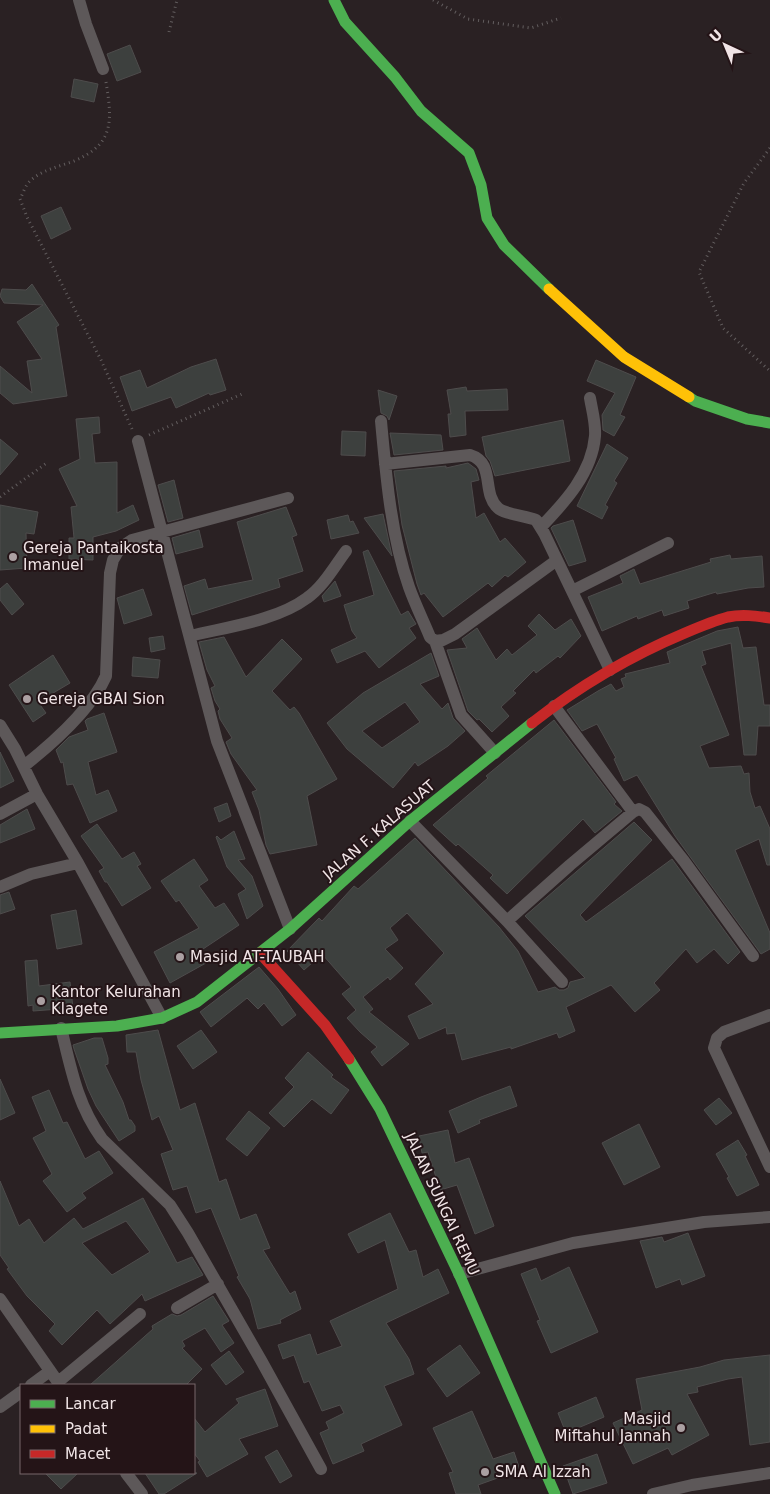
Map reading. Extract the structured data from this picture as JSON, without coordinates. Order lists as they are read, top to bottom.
{
  "streets": {
    "street": ["JALAN F. KALASUAT", "JALAN SUNGAI REMU"]
  },
  "crossings": [
    ["JALAN F. KALASUAT", "JALAN SUNGAI REMU"]
  ],
  "places": [
    "Gereja Pantaikosta Imanuel",
    "Gereja GBAI Sion",
    "Masjid AT-TAUBAH",
    "Kantor Kelurahan Klagete",
    "Masjid Miftahul Jannah",
    "SMA Al Izzah"
  ],
  "legend": ["Lancar", "Padat", "Macet"],
  "north": "top left"
}
